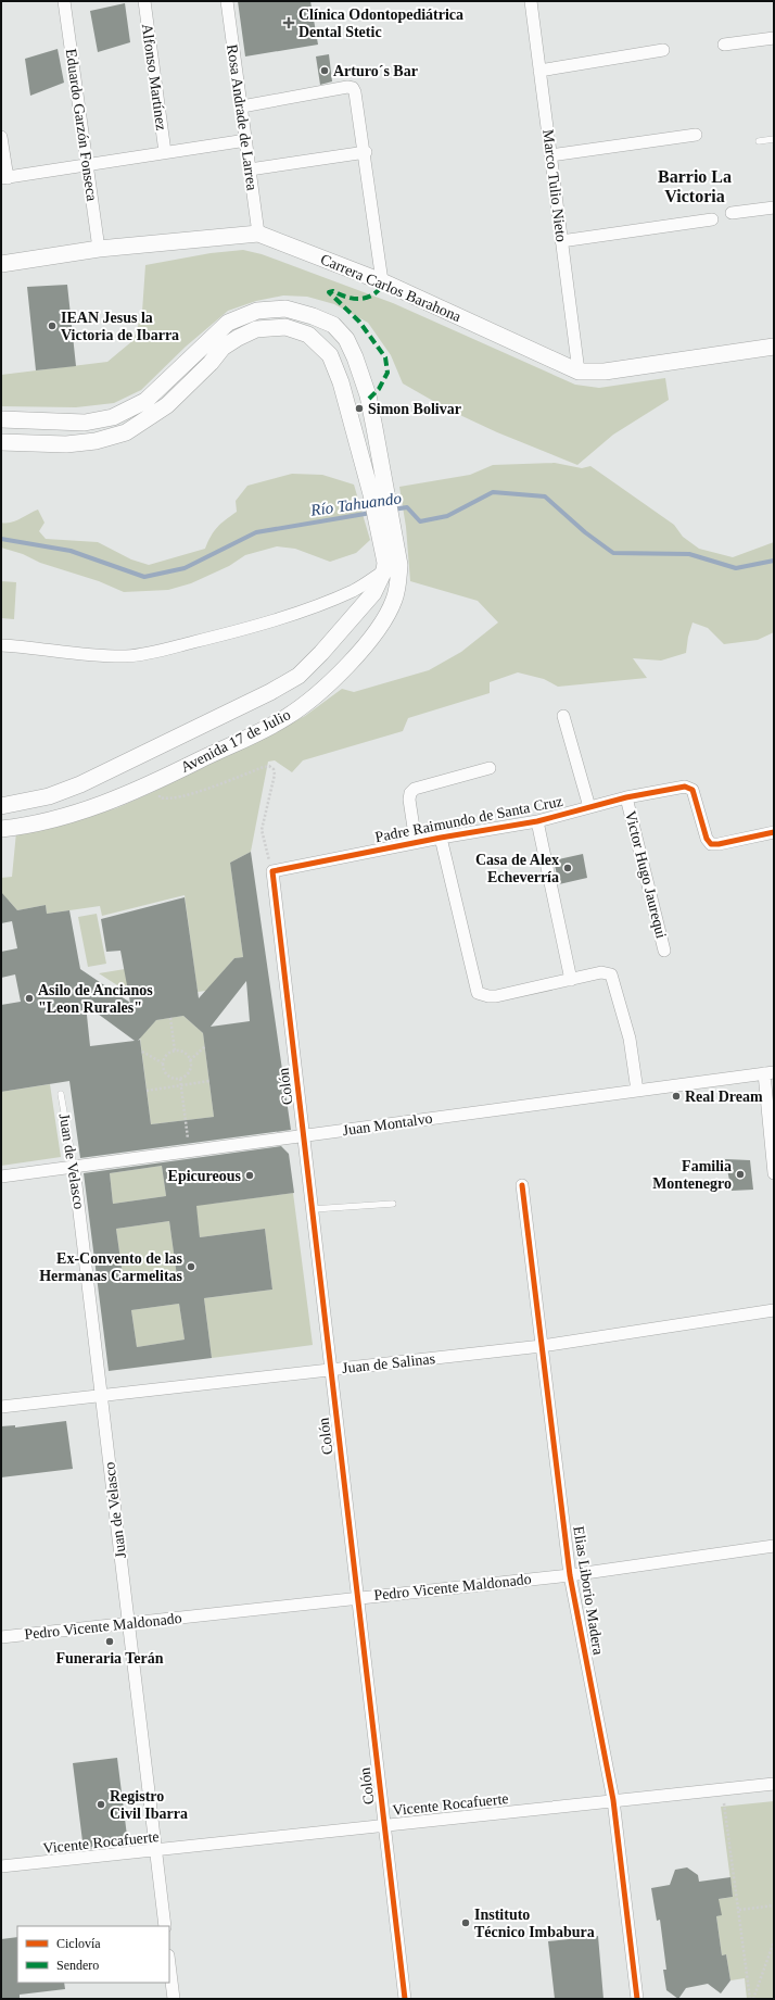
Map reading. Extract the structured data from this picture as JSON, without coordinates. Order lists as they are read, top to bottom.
{
  "streets": {
    "main road": ["Carrera Carlos Barahona", "Avenida 17 de Julio"],
    "street": [
      "Alfonso Martínez",
      "Rosa Andrade de Larrea",
      "Eduardo Garzón Fonseca",
      "Marco Tulio Nieto",
      "Padre Raimundo de Santa Cruz",
      "Victor Hugo Jaurequi",
      "Colón",
      "Juan Montalvo",
      "Juan de Velasco",
      "Juan de Salinas",
      "Pedro Vicente Maldonado",
      "Elias Liborio Madera",
      "Vicente Rocafuerte"
    ]
  },
  "crossings": [
    ["Rosa Andrade de Larrea", "Carrera Carlos Barahona"],
    ["Eduardo Garzón Fonseca", "Carrera Carlos Barahona"],
    ["Marco Tulio Nieto", "Carrera Carlos Barahona"],
    ["Padre Raimundo de Santa Cruz", "Victor Hugo Jaurequi"],
    ["Padre Raimundo de Santa Cruz", "Colón"],
    ["Colón", "Juan Montalvo"],
    ["Colón", "Juan de Salinas"],
    ["Colón", "Pedro Vicente Maldonado"],
    ["Colón", "Vicente Rocafuerte"],
    ["Juan Montalvo", "Juan de Velasco"],
    ["Juan de Velasco", "Juan de Salinas"],
    ["Juan de Velasco", "Pedro Vicente Maldonado"],
    ["Juan de Velasco", "Vicente Rocafuerte"],
    ["Juan de Salinas", "Elias Liborio Madera"],
    ["Pedro Vicente Maldonado", "Elias Liborio Madera"],
    ["Elias Liborio Madera", "Vicente Rocafuerte"]
  ],
  "districts": ["Barrio La Victoria"],
  "water": ["Río Tahuando"],
  "places": {
    "health": ["Clínica Odontopediátrica Dental Stetic"],
    "other": [
      "Arturo´s Bar",
      "IEAN Jesus la Victoria de Ibarra",
      "Simon Bolivar",
      "Casa de Alex Echeverría",
      "Asilo de Ancianos \"Leon Rurales\"",
      "Real Dream",
      "Familia Montenegro",
      "Epicureous",
      "Ex-Convento de las Hermanas Carmelitas",
      "Funeraria Terán",
      "Registro Civil Ibarra",
      "Instituto Técnico Imbabura"
    ]
  },
  "legend": ["Ciclovía", "Sendero"]
}
